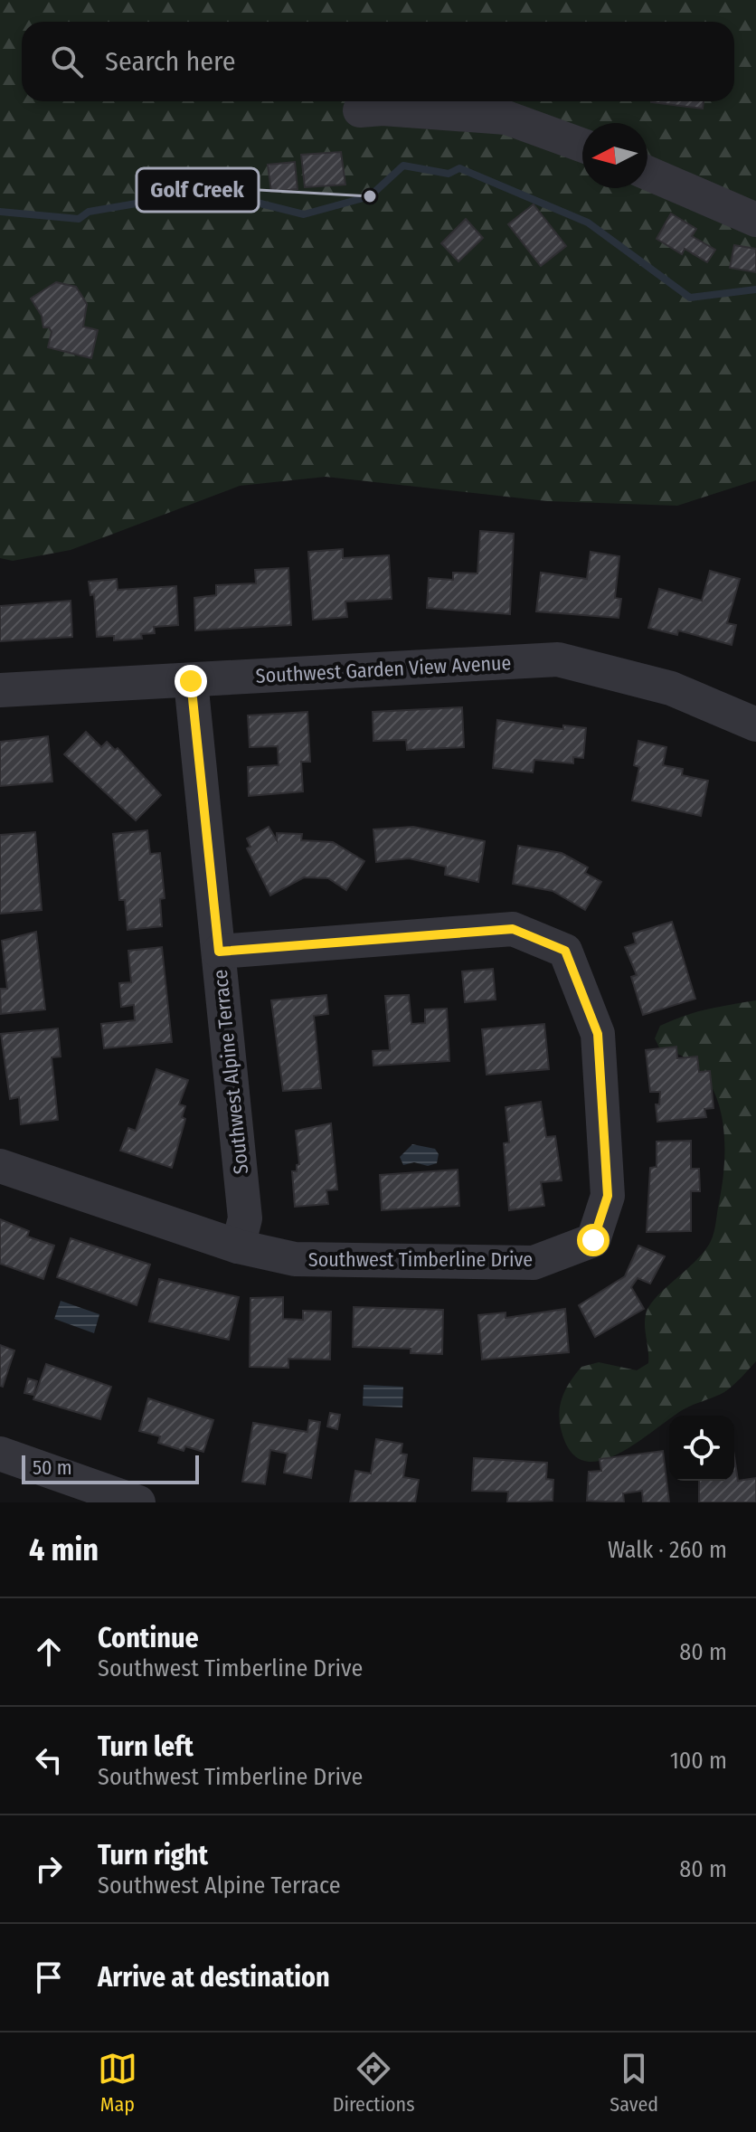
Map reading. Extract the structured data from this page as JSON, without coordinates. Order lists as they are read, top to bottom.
{
  "streets": {
    "street": ["Southwest Garden View Avenue", "Southwest Alpine Terrace", "Southwest Timberline Drive"]
  },
  "crossings": [
    ["Southwest Garden View Avenue", "Southwest Alpine Terrace"],
    ["Southwest Alpine Terrace", "Southwest Timberline Drive"]
  ],
  "places": ["Golf Creek"],
  "scale_bar": "50 m",
  "north": "left",
  "page": {
    "search": "Search here",
    "scale": "50 m",
    "heading": ["4 min", "Walk · 260 m"],
    "list": [
      ["Continue", "Southwest Timberline Drive", "80 m"],
      ["Turn left", "Southwest Timberline Drive", "100 m"],
      ["Turn right", "Southwest Alpine Terrace", "80 m"],
      "Arrive at destination"
    ],
    "nav": ["Map", "Directions", "Saved"]
  }
}
